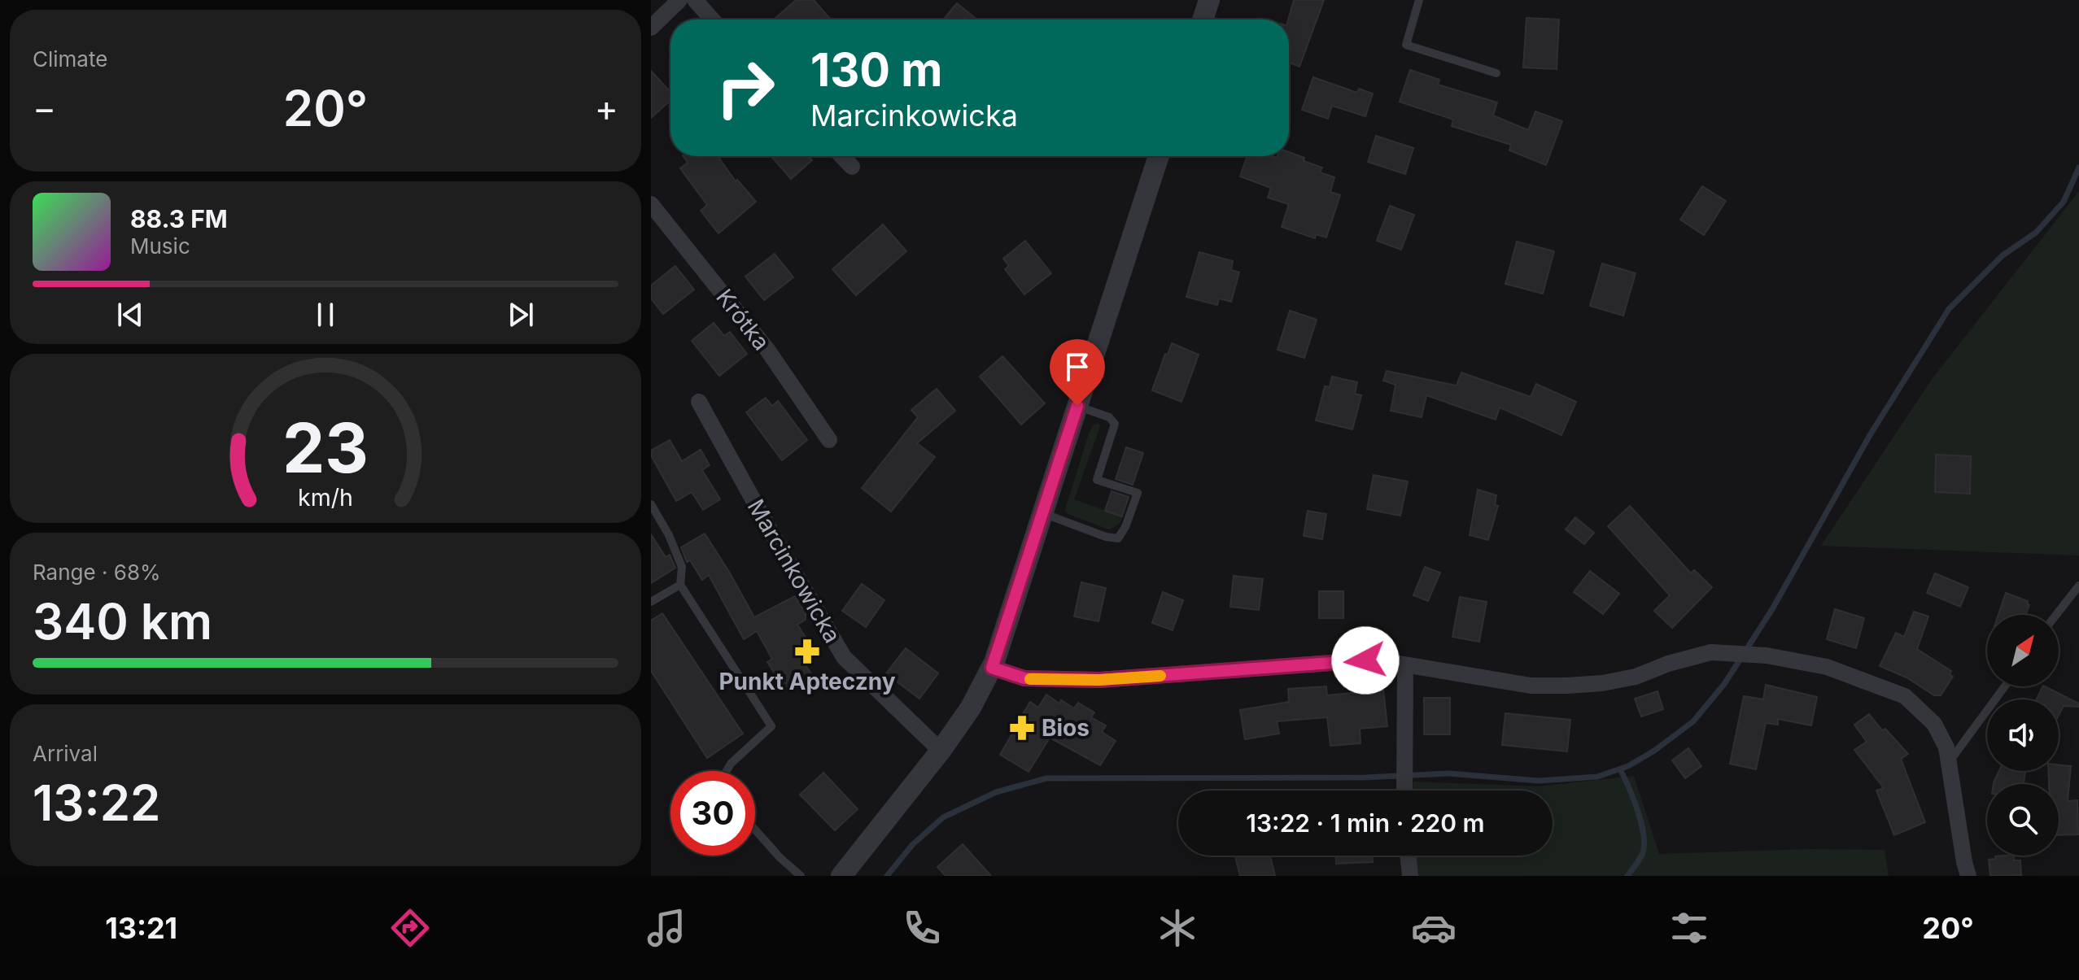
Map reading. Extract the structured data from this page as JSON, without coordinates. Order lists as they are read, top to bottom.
{
  "streets": {
    "street": ["Krótka", "Marcinkowicka"]
  },
  "places": {
    "pharmacy": ["Punkt Apteczny", "Bios"]
  },
  "north": "top right",
  "page": {
    "tile": [
      "Climate",
      ["Range · 68%", "340 km"],
      ["Arrival", "13:22"]
    ],
    "turn": ["130 m", "Marcinkowicka"],
    "heat": ["−", "20°", "+"],
    "song": ["88.3 FM", "Music"],
    "limit": "30",
    "trip": "13:22 · 1 min · 220 m",
    "tabs": ["13:21", "20°"],
    "gauge": ["23", "km/h"]
  }
}
